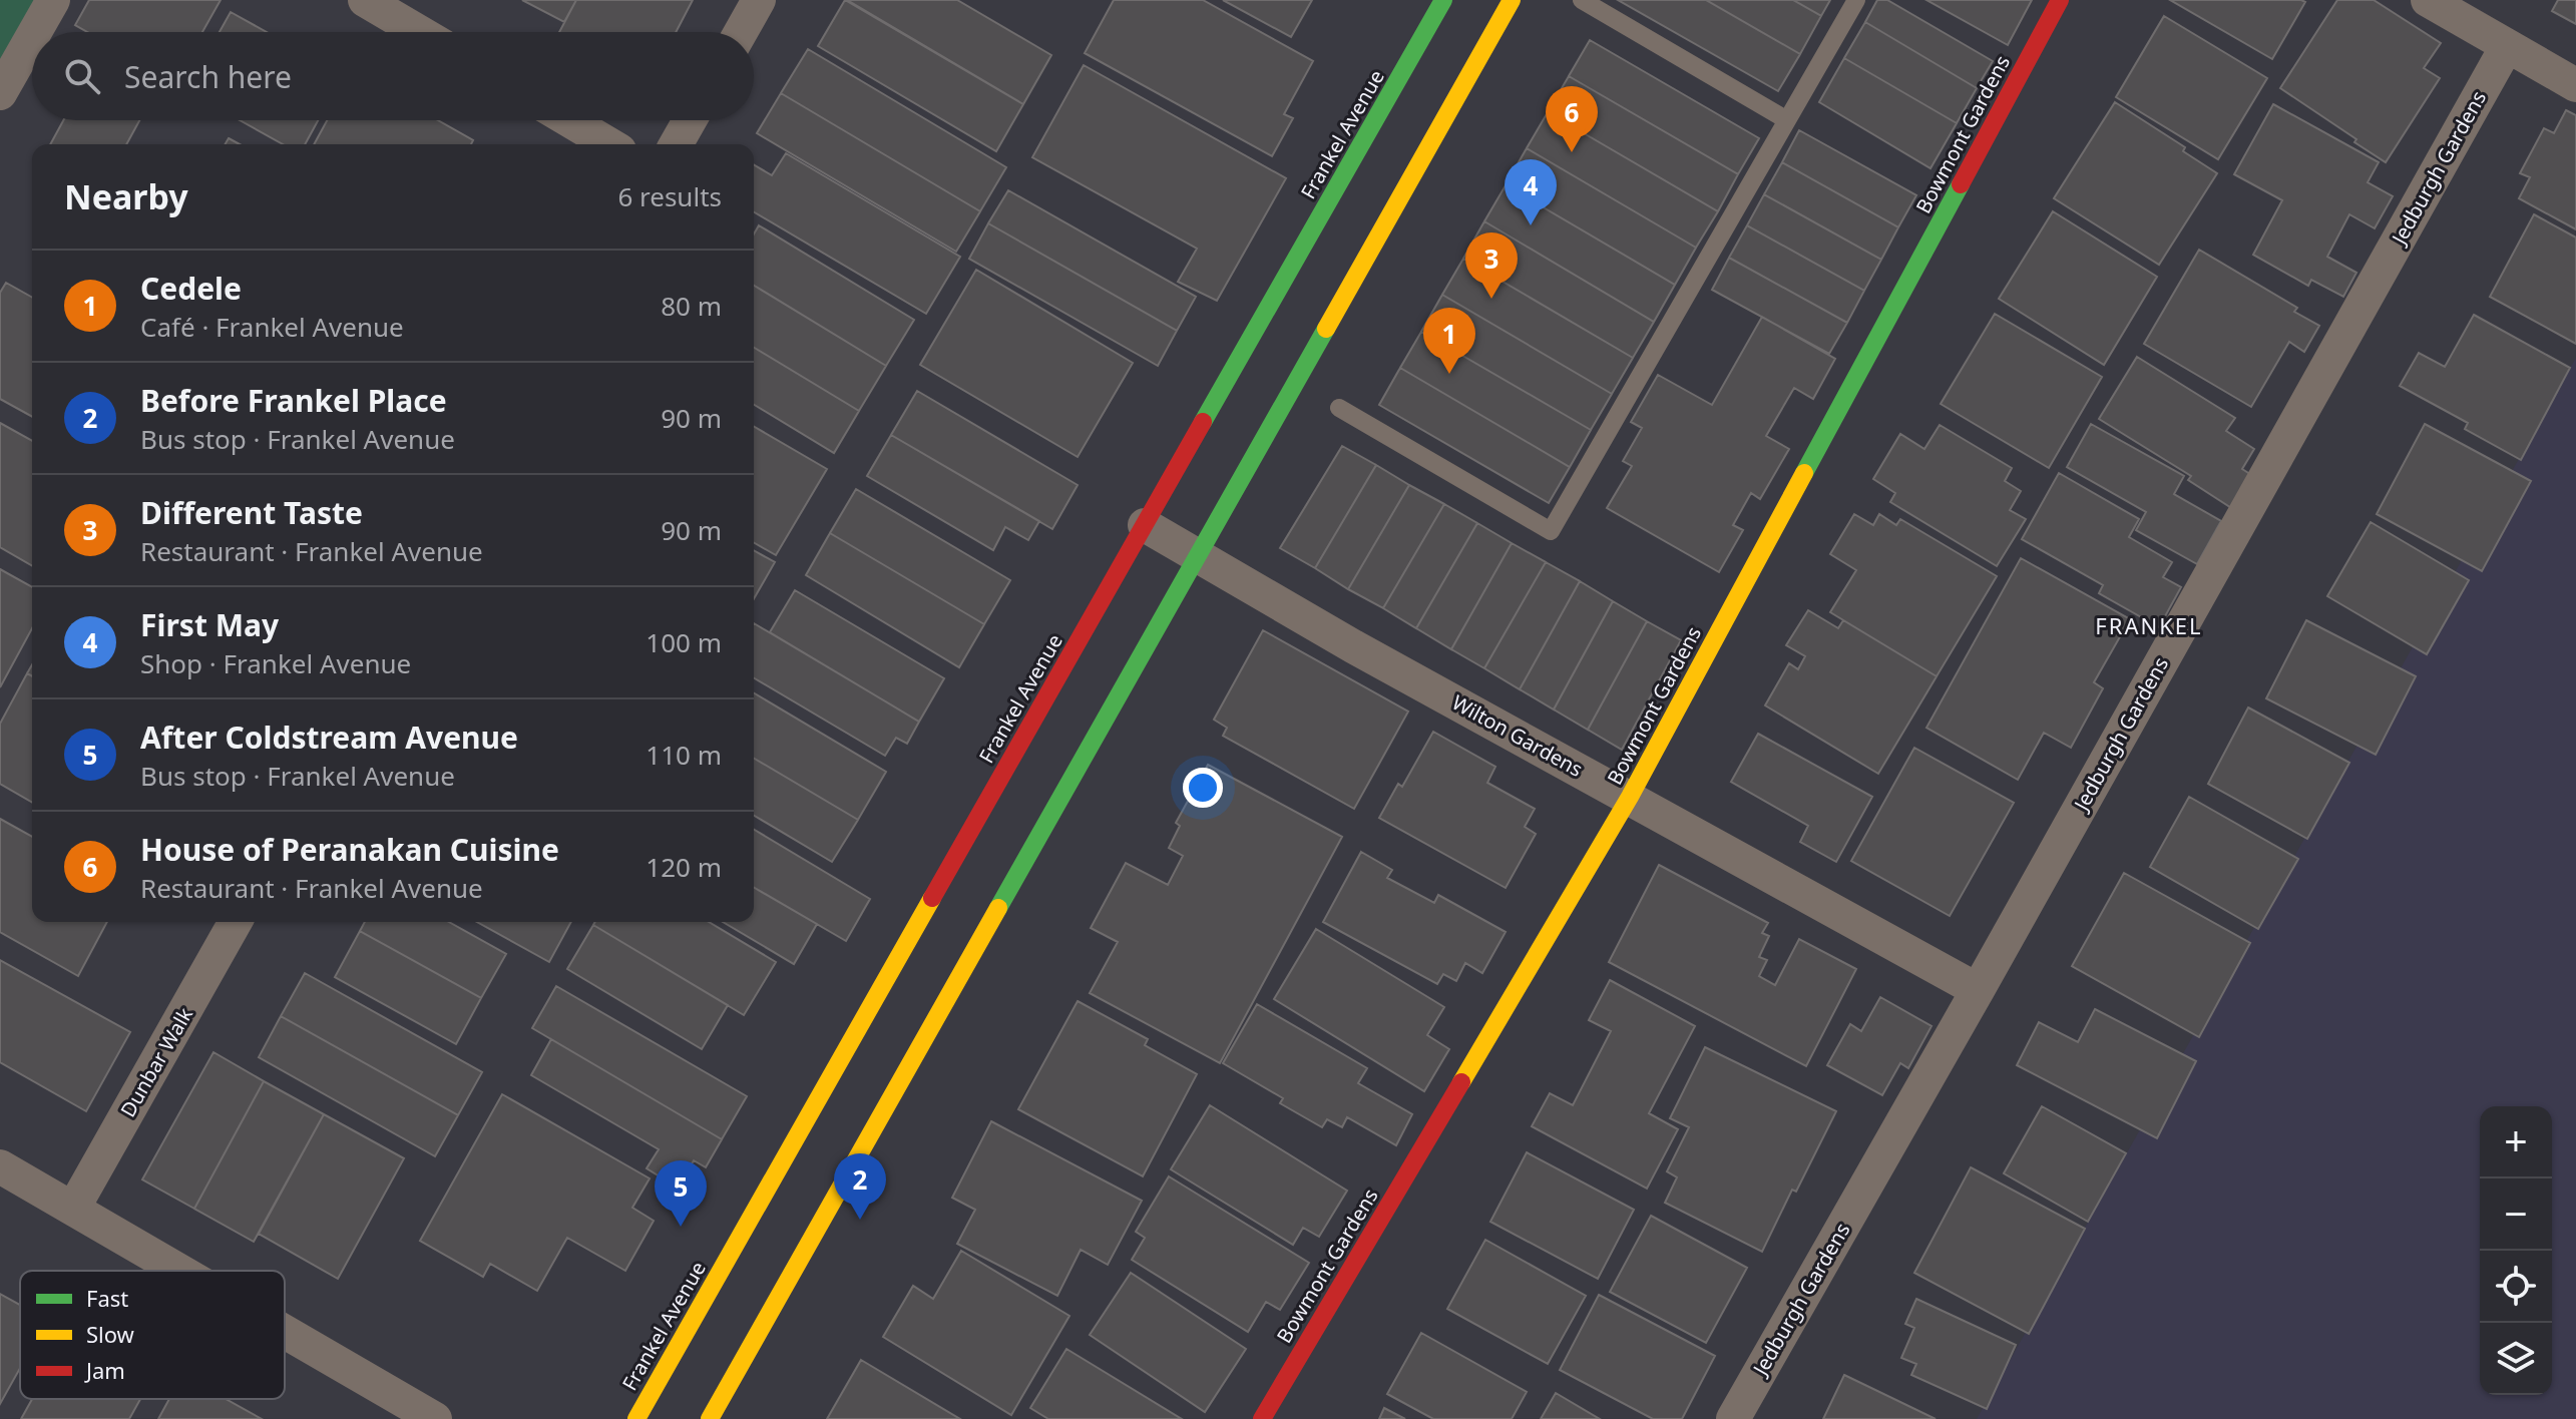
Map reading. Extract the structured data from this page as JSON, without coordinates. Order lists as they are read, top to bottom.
{
  "streets": {
    "street": [
      "Frankel Avenue",
      "Bowmont Gardens",
      "Jedburgh Gardens",
      "Wilton Gardens",
      "Dunbar Walk"
    ]
  },
  "crossings": [
    ["Frankel Avenue", "Wilton Gardens"],
    ["Bowmont Gardens", "Wilton Gardens"],
    ["Jedburgh Gardens", "Wilton Gardens"]
  ],
  "districts": ["FRANKEL"],
  "legend": ["Fast", "Slow", "Jam"],
  "page": {
    "search": "Search here",
    "pins": [
      "6",
      "4",
      "3",
      "1",
      "2",
      "5"
    ],
    "heading": ["Nearby", "6 results"],
    "list": [
      {
        "mark": "1",
        "name": "Cedele",
        "note": "Café · Frankel Avenue",
        "value": "80 m"
      },
      {
        "mark": "2",
        "name": "Before Frankel Place",
        "note": "Bus stop · Frankel Avenue",
        "value": "90 m"
      },
      {
        "mark": "3",
        "name": "Different Taste",
        "note": "Restaurant · Frankel Avenue",
        "value": "90 m"
      },
      {
        "mark": "4",
        "name": "First May",
        "note": "Shop · Frankel Avenue",
        "value": "100 m"
      },
      {
        "mark": "5",
        "name": "After Coldstream Avenue",
        "note": "Bus stop · Frankel Avenue",
        "value": "110 m"
      },
      {
        "mark": "6",
        "name": "House of Peranakan Cuisine",
        "note": "Restaurant · Frankel Avenue",
        "value": "120 m"
      }
    ],
    "map_buttons": ["+", "−"]
  }
}
